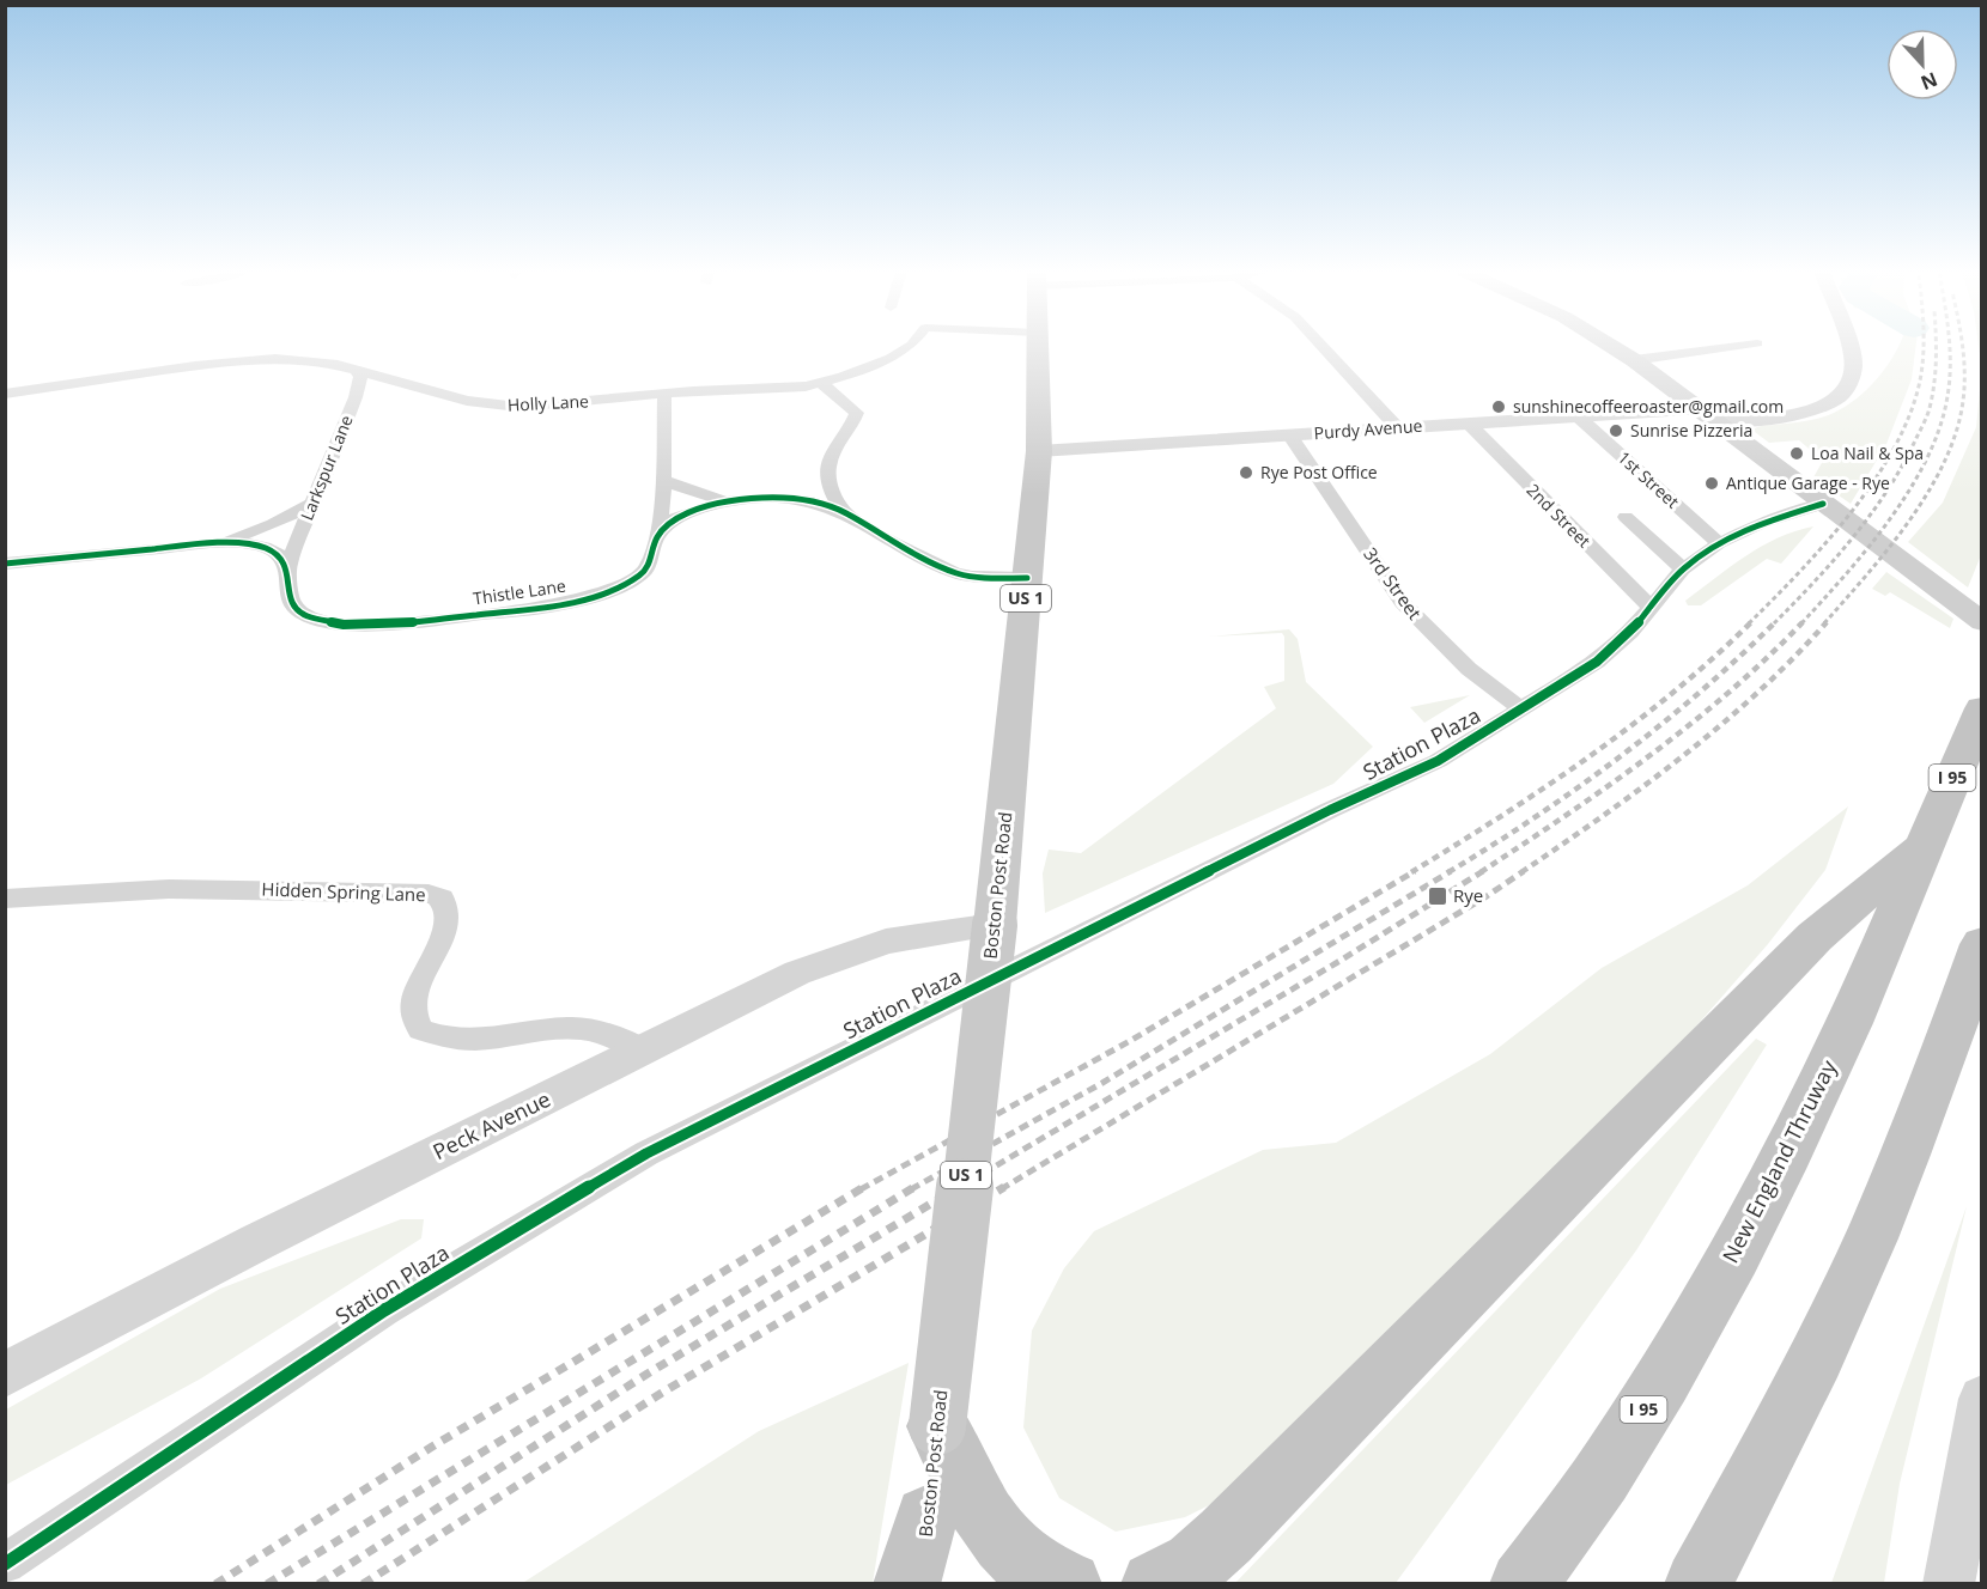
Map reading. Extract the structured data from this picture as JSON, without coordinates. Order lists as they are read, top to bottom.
{
  "streets": {
    "highway": ["I 95", "New England Thruway"],
    "main road": ["US 1", "Boston Post Road"],
    "street": [
      "Holly Lane",
      "Purdy Avenue",
      "Larkspur Lane",
      "1st Street",
      "2nd Street",
      "3rd Street",
      "Thistle Lane",
      "Station Plaza",
      "Hidden Spring Lane",
      "Peck Avenue"
    ]
  },
  "crossings": [
    ["Holly Lane", "Larkspur Lane"],
    ["Holly Lane", "Thistle Lane"],
    ["Purdy Avenue", "1st Street"],
    ["Purdy Avenue", "2nd Street"],
    ["Purdy Avenue", "3rd Street"],
    ["Purdy Avenue", "Boston Post Road"],
    ["Larkspur Lane", "Thistle Lane"],
    ["1st Street", "Station Plaza"],
    ["2nd Street", "Station Plaza"],
    ["3rd Street", "Station Plaza"],
    ["Boston Post Road", "Peck Avenue"],
    ["Hidden Spring Lane", "Peck Avenue"]
  ],
  "places": {
    "other": [
      "sunshinecoffeeroaster@gmail.com",
      "Sunrise Pizzeria",
      "Loa Nail & Spa",
      "Rye Post Office",
      "Antique Garage - Rye"
    ],
    "transit": ["Rye"]
  },
  "north": "bottom"
}
